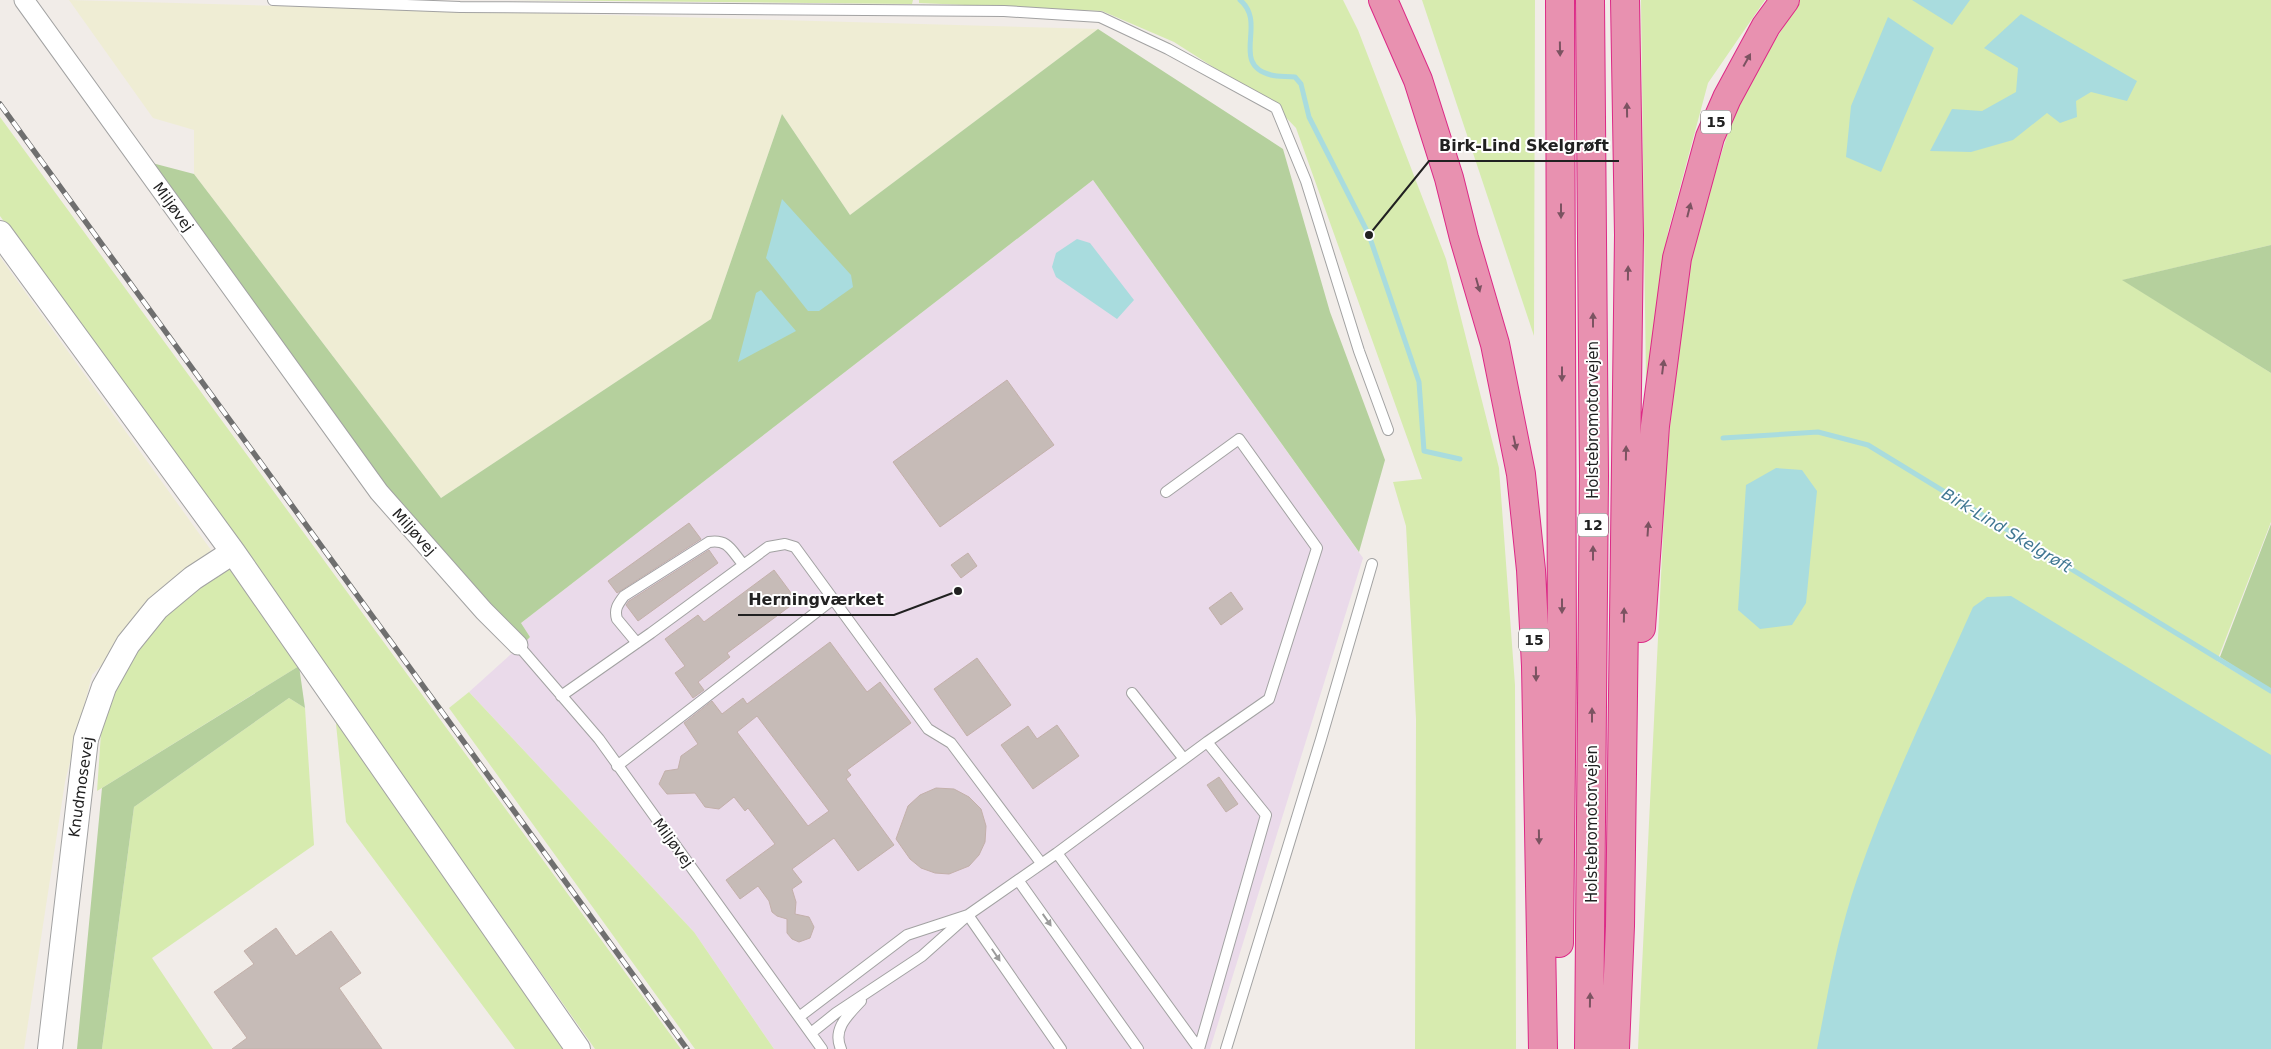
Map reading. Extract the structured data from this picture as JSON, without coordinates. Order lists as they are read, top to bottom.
{
  "streets": {
    "highway": ["15", "Holstebromotorvejen", "12"],
    "street": ["Miljøvej", "Knudmosevej"]
  },
  "water": ["Birk-Lind Skelgrøft"],
  "places": ["Birk-Lind Skelgrøft", "Herningværket"]
}
